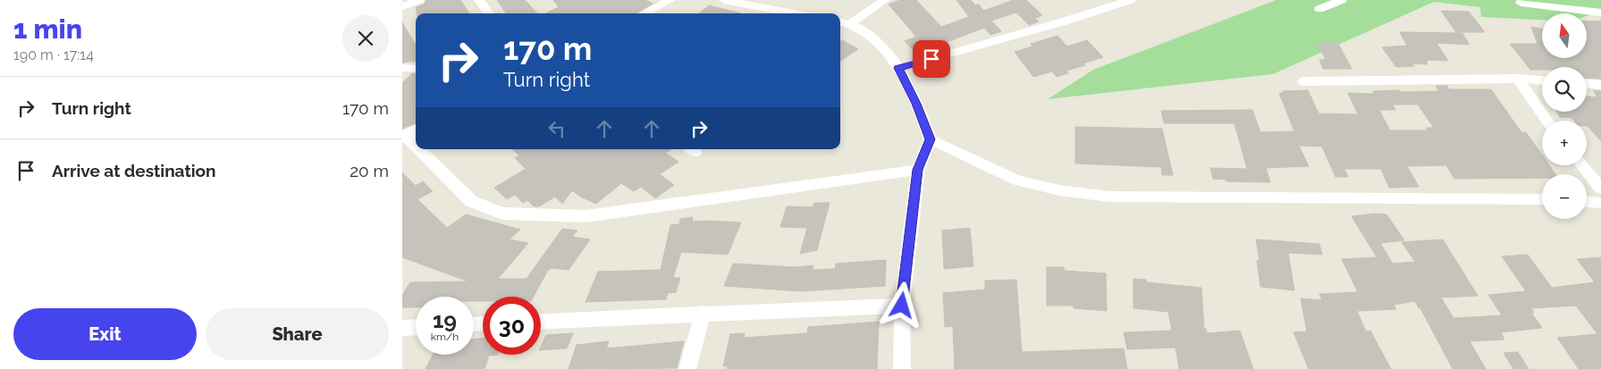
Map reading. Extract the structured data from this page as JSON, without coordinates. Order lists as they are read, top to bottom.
{
  "north": "top",
  "page": {
    "heading": ["1 min", "190 m · 17:14"],
    "map_buttons": ["+", "−"],
    "turn": ["170 m", "Turn right"],
    "list": [
      {
        "name": "Turn right",
        "value": "170 m"
      },
      {
        "name": "Arrive at destination",
        "value": "20 m"
      }
    ],
    "speed": "19 km/h",
    "limit": "30",
    "buttons": ["Exit", "Share"]
  }
}
